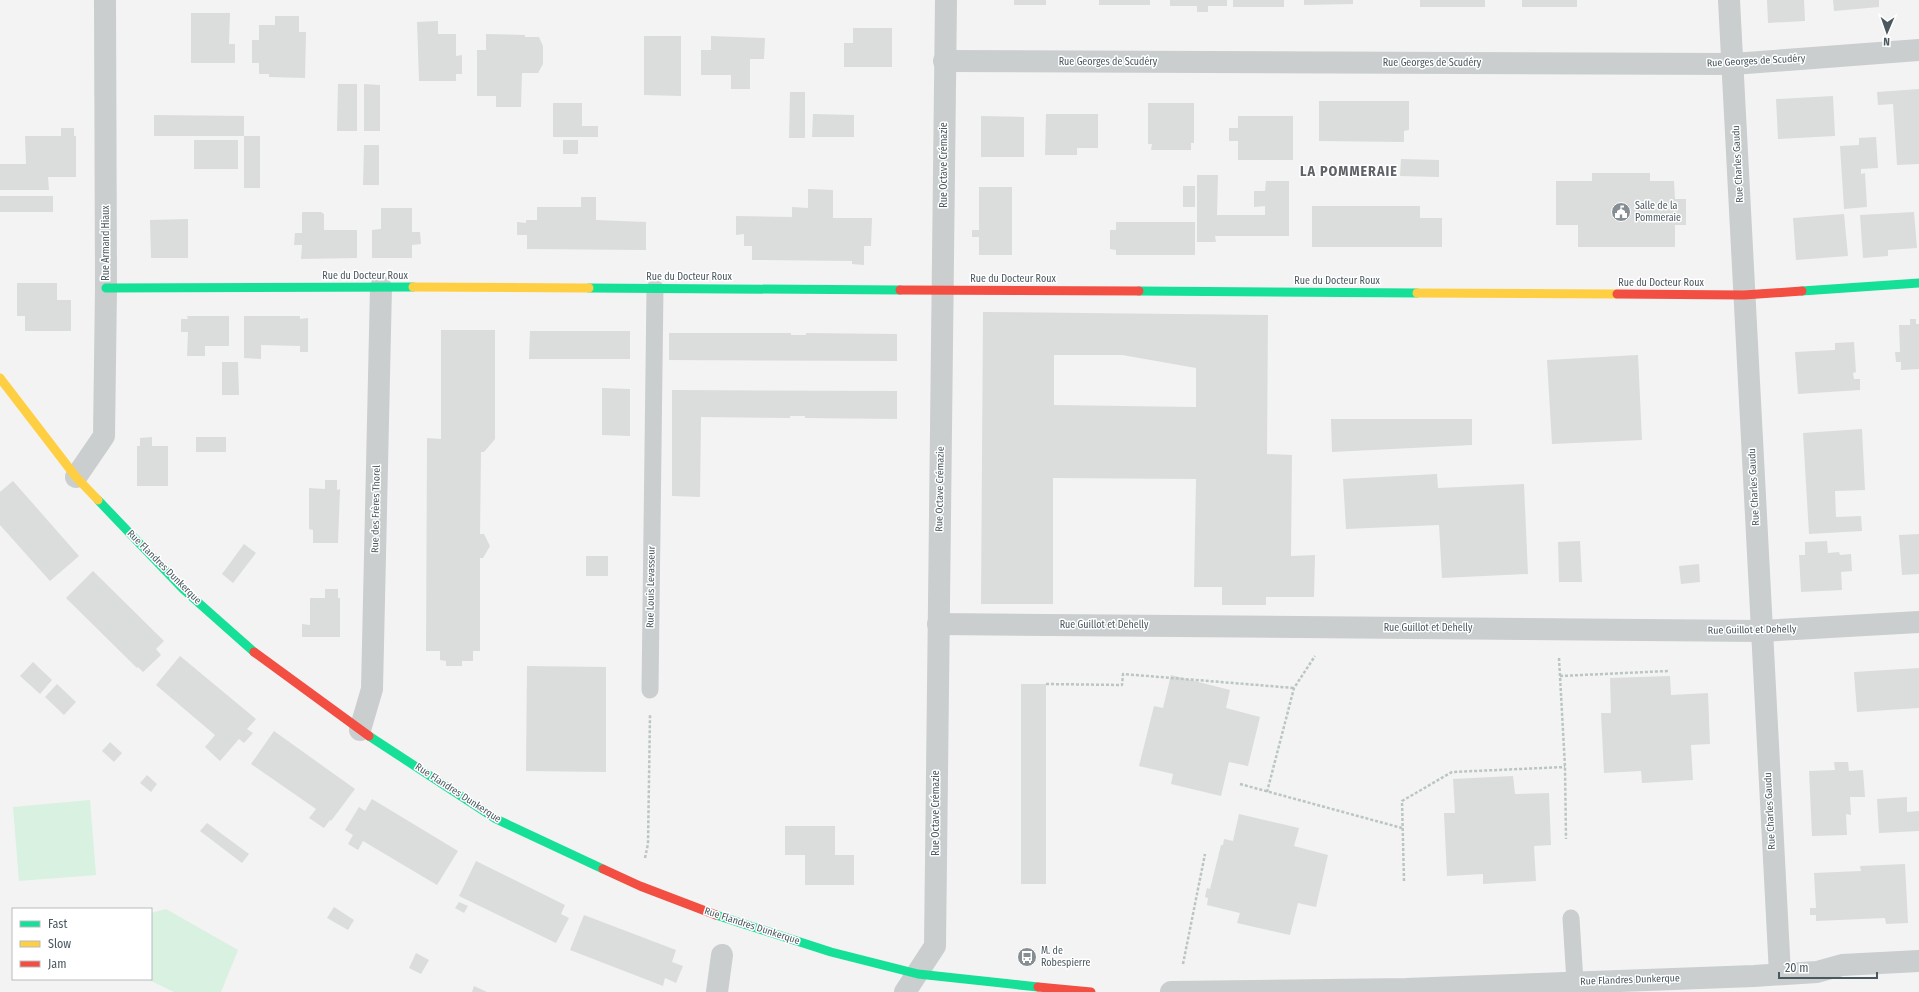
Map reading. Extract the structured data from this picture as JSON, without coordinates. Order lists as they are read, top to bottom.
{
  "streets": {
    "street": [
      "Rue Georges de Scudéry",
      "Rue Charles Gaudu",
      "Rue Octave Crémazie",
      "Rue Armand Hiaux",
      "Rue du Docteur Roux",
      "Rue des Frères Thorel",
      "Rue Flandres Dunkerque",
      "Rue Guillot et Dehelly"
    ],
    "lane": ["Rue Louis Levasseur"]
  },
  "crossings": [
    ["Rue Georges de Scudéry", "Rue Charles Gaudu"],
    ["Rue Georges de Scudéry", "Rue Octave Crémazie"],
    ["Rue Charles Gaudu", "Rue du Docteur Roux"],
    ["Rue Charles Gaudu", "Rue Flandres Dunkerque"],
    ["Rue Charles Gaudu", "Rue Guillot et Dehelly"],
    ["Rue Octave Crémazie", "Rue du Docteur Roux"],
    ["Rue Octave Crémazie", "Rue Flandres Dunkerque"],
    ["Rue Octave Crémazie", "Rue Guillot et Dehelly"],
    ["Rue Armand Hiaux", "Rue du Docteur Roux"],
    ["Rue Armand Hiaux", "Rue Flandres Dunkerque"],
    ["Rue du Docteur Roux", "Rue des Frères Thorel"],
    ["Rue du Docteur Roux", "Rue Louis Levasseur"],
    ["Rue des Frères Thorel", "Rue Flandres Dunkerque"]
  ],
  "districts": ["LA POMMERAIE"],
  "places": {
    "public building": ["Salle de la Pommeraie"],
    "bus stop": ["M. de Robespierre"]
  },
  "legend": ["Fast", "Slow", "Jam"],
  "scale_bar": "20 m",
  "north": "bottom"
}
